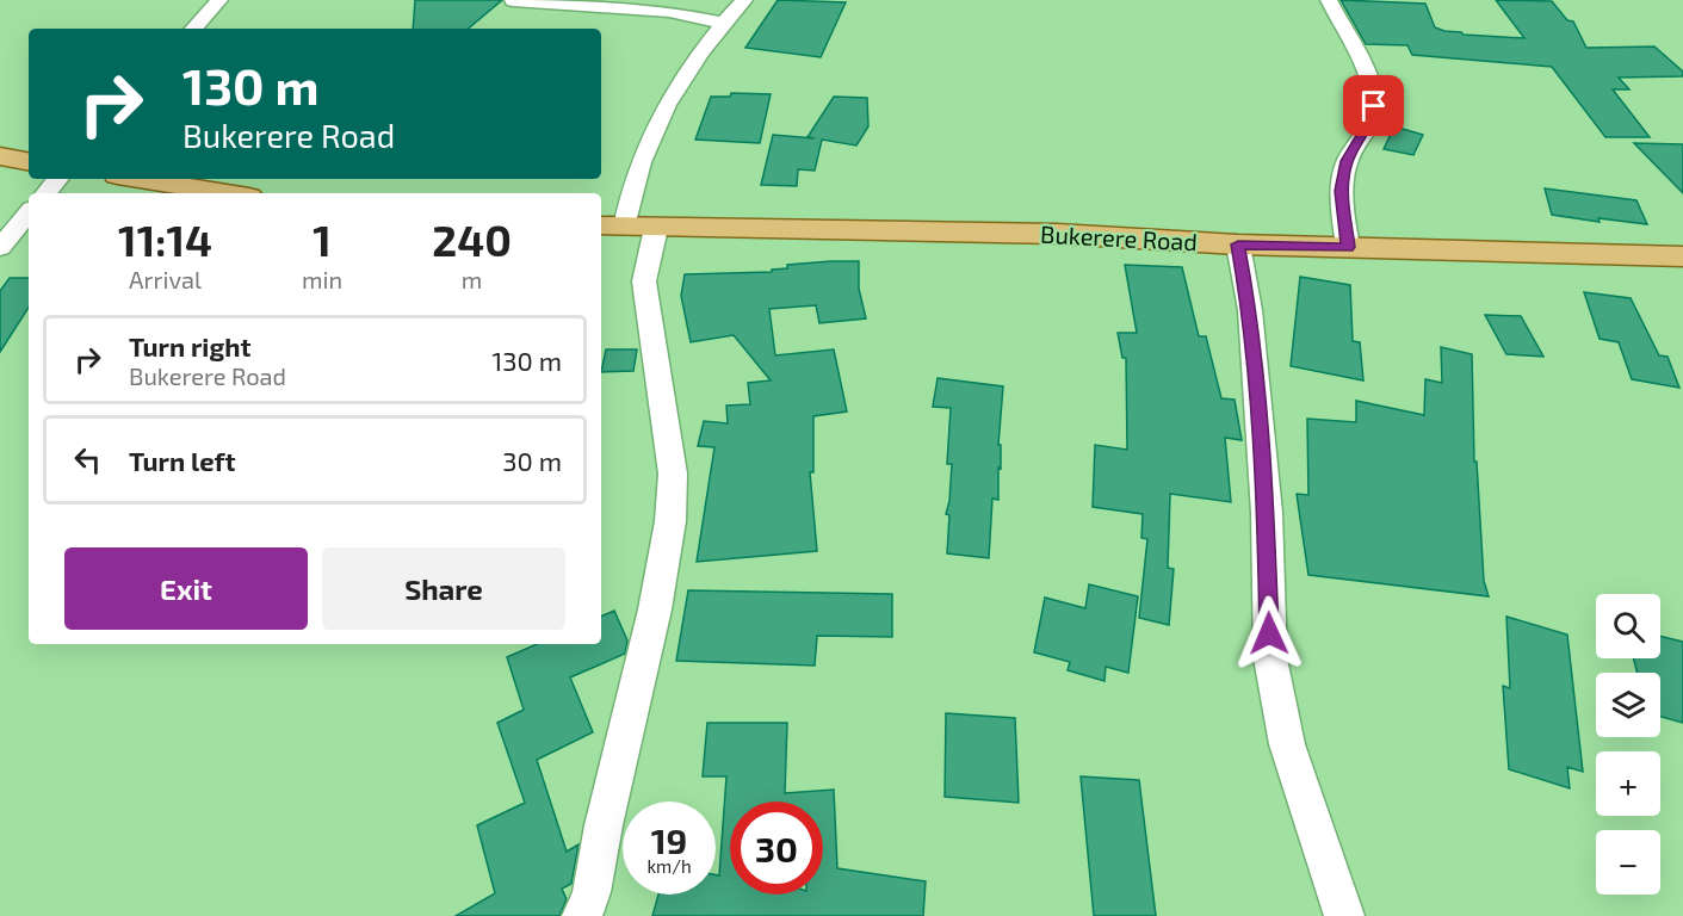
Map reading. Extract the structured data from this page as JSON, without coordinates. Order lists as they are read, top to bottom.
{
  "streets": {
    "main road": ["Bukerere Road"]
  },
  "page": {
    "turn": ["130 m", "Bukerere Road"],
    "eta": [
      "11:14",
      "Arrival",
      "1",
      "min",
      "240",
      "m"
    ],
    "list": [
      {
        "name": "Turn right",
        "note": "Bukerere Road",
        "value": "130 m"
      },
      {
        "name": "Turn left",
        "value": "30 m"
      }
    ],
    "buttons": ["Exit", "Share"],
    "map_buttons": ["+", "−"],
    "speed": "19 km/h",
    "limit": "30"
  }
}
